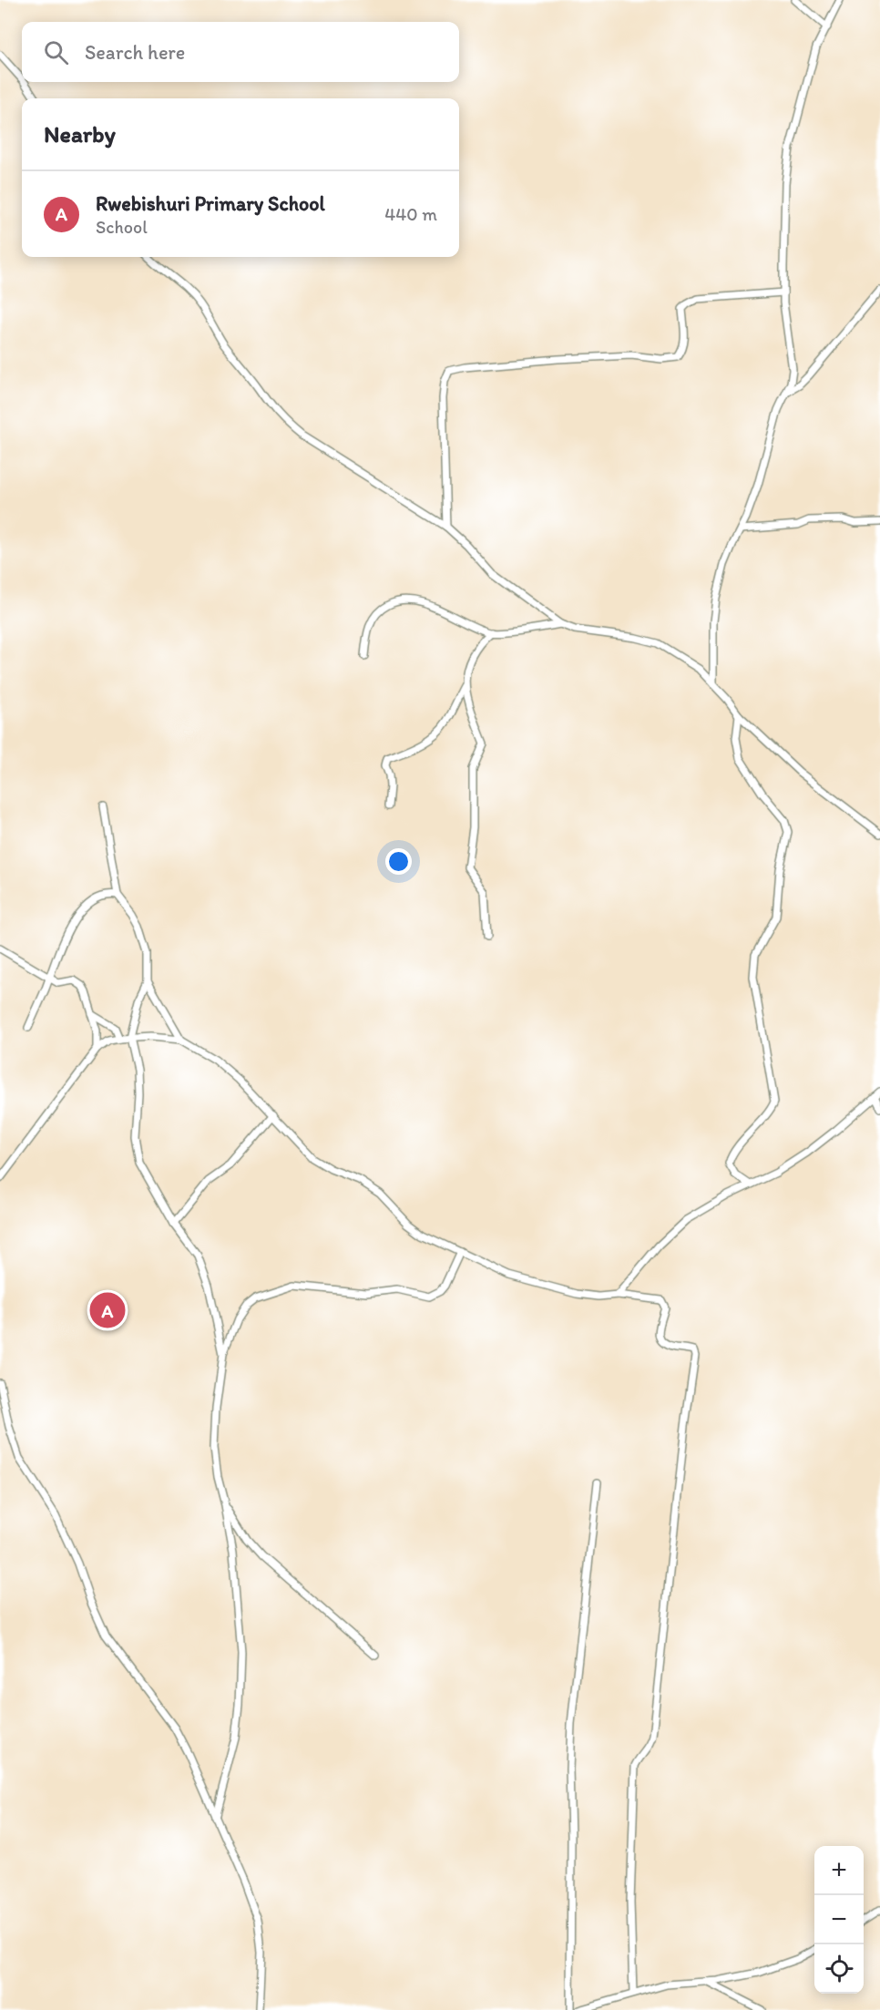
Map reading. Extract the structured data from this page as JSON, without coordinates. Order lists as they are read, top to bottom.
{
  "page": {
    "search": "Search here",
    "heading": "Nearby",
    "list": [
      {
        "mark": "A",
        "name": "Rwebishuri Primary School",
        "note": "School",
        "value": "440 m"
      }
    ],
    "pins": "A",
    "map_buttons": ["+", "−"]
  }
}
